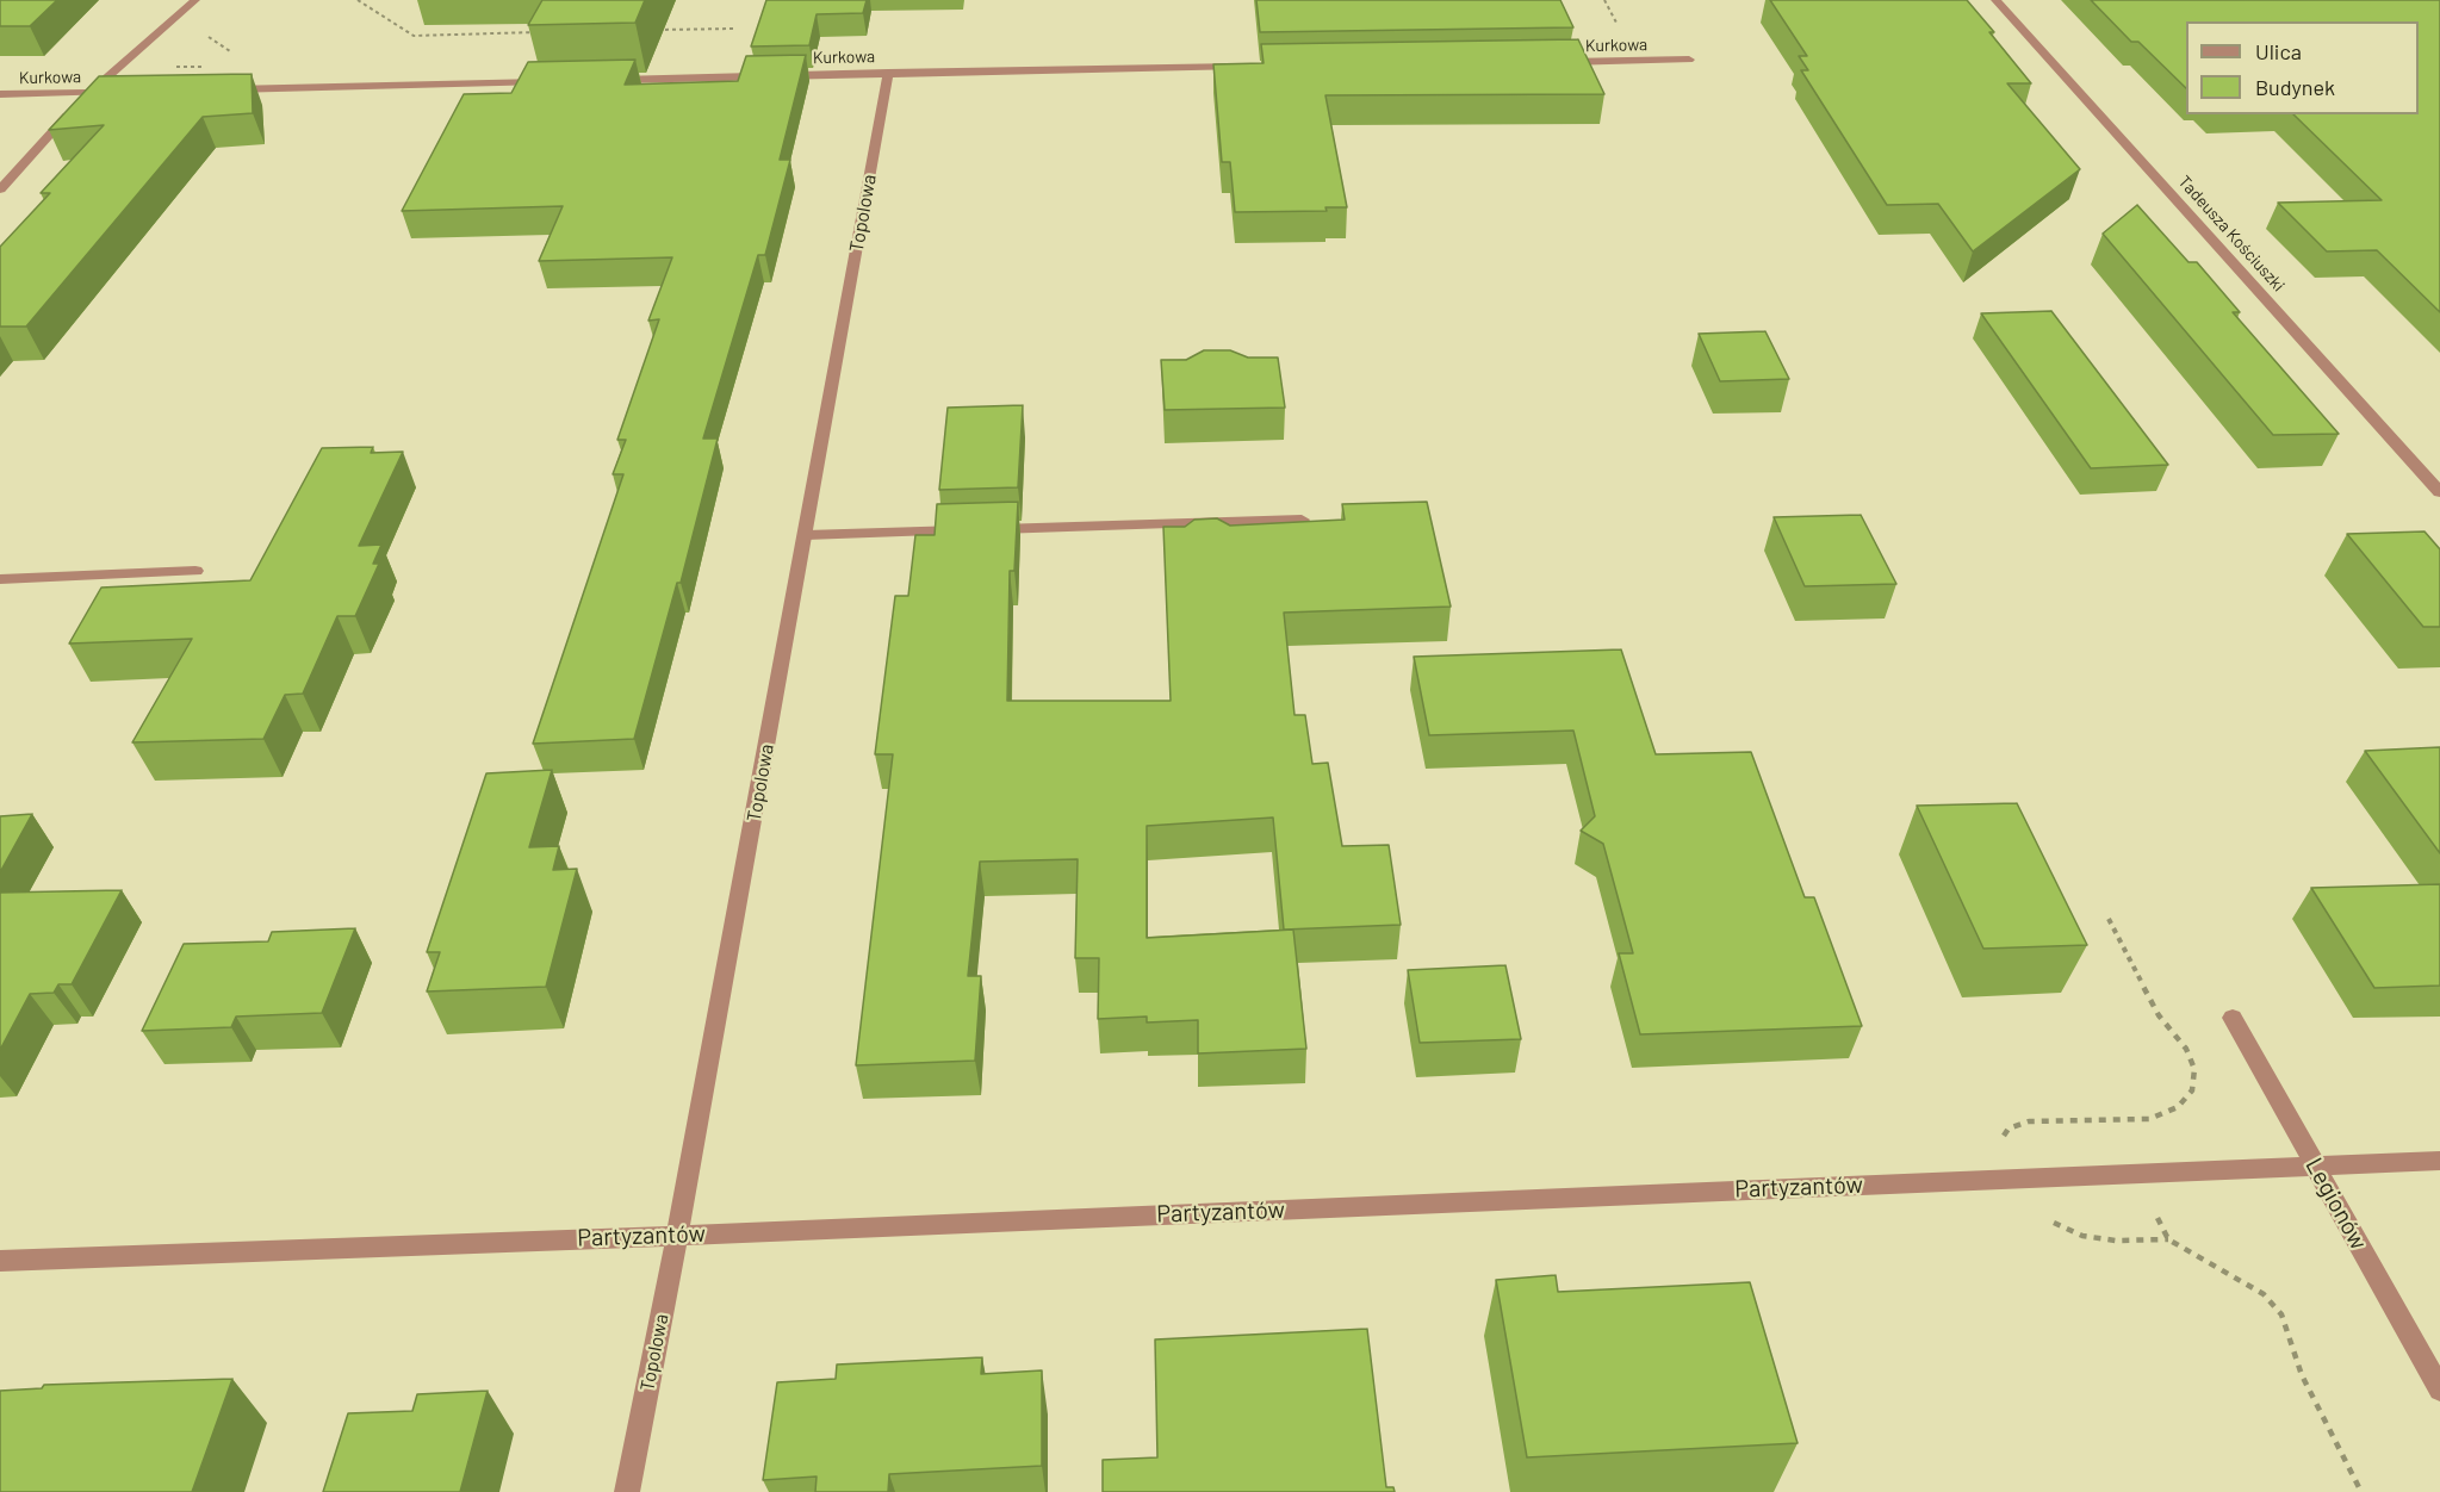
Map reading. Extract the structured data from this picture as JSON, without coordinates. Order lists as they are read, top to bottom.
{
  "streets": {
    "street": [
      "Kurkowa",
      "Topolowa",
      "Tadeusza Kościuszki",
      "Partyzantów",
      "Legionów"
    ]
  },
  "crossings": [
    ["Kurkowa", "Topolowa"],
    ["Topolowa", "Partyzantów"],
    ["Partyzantów", "Legionów"]
  ],
  "legend": ["Ulica", "Budynek"]
}
